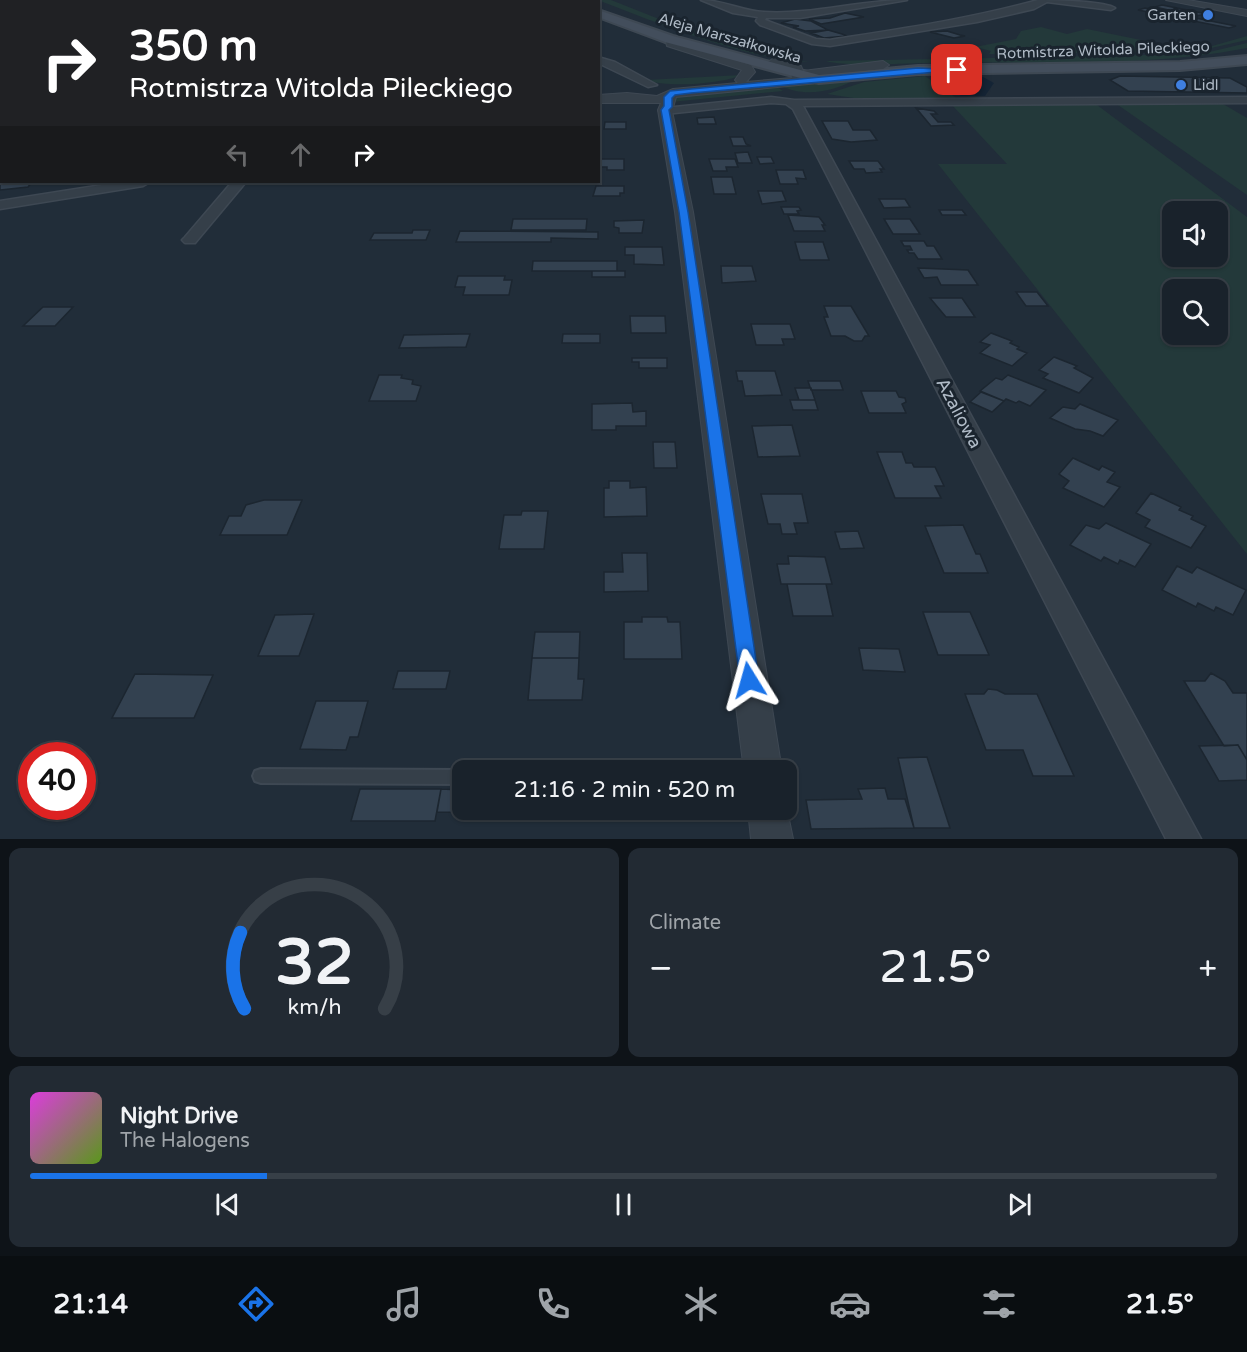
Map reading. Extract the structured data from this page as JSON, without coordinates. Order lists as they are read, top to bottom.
{
  "streets": {
    "main road": ["Aleja Marszałkowska", "Rotmistrza Witolda Pileckiego"],
    "street": ["Azaliowa"]
  },
  "crossings": [
    ["Aleja Marszałkowska", "Rotmistrza Witolda Pileckiego"]
  ],
  "places": ["Garten", "Lidl"],
  "page": {
    "turn": ["350 m", "Rotmistrza Witolda Pileckiego"],
    "limit": "40",
    "trip": "21:16 · 2 min · 520 m",
    "tile": "Climate",
    "heat": ["−", "21.5°", "+"],
    "song": ["Night Drive", "The Halogens"],
    "tabs": ["21:14", "21.5°"],
    "gauge": ["32", "km/h"]
  }
}
